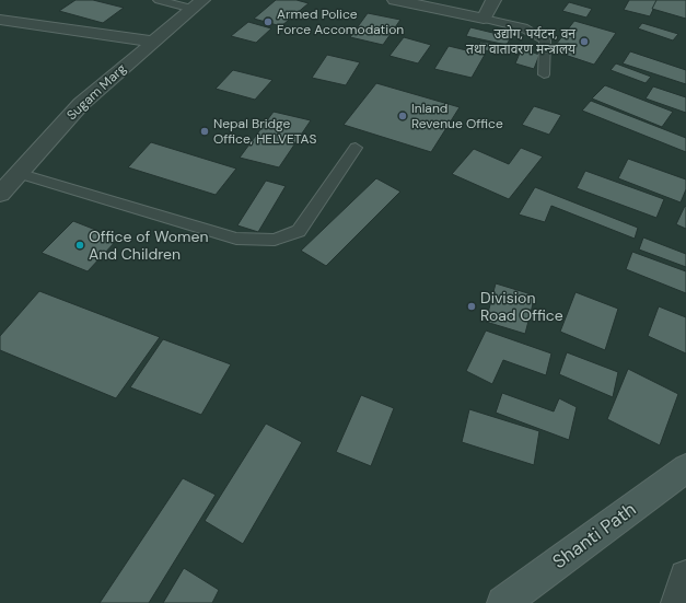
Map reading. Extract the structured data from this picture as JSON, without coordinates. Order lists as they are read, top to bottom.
{
  "streets": {
    "main road": ["Shanti Path"],
    "street": ["Sugam Marg"]
  },
  "places": [
    "Armed Police Force Accomodation",
    "उद्योग, पर्यटन, वन तथा वातावरण मन्त्रालय",
    "Inland Revenue Office",
    "Nepal Bridge Office, HELVETAS",
    "Office of Women And Children",
    "Division Road Office"
  ]
}
